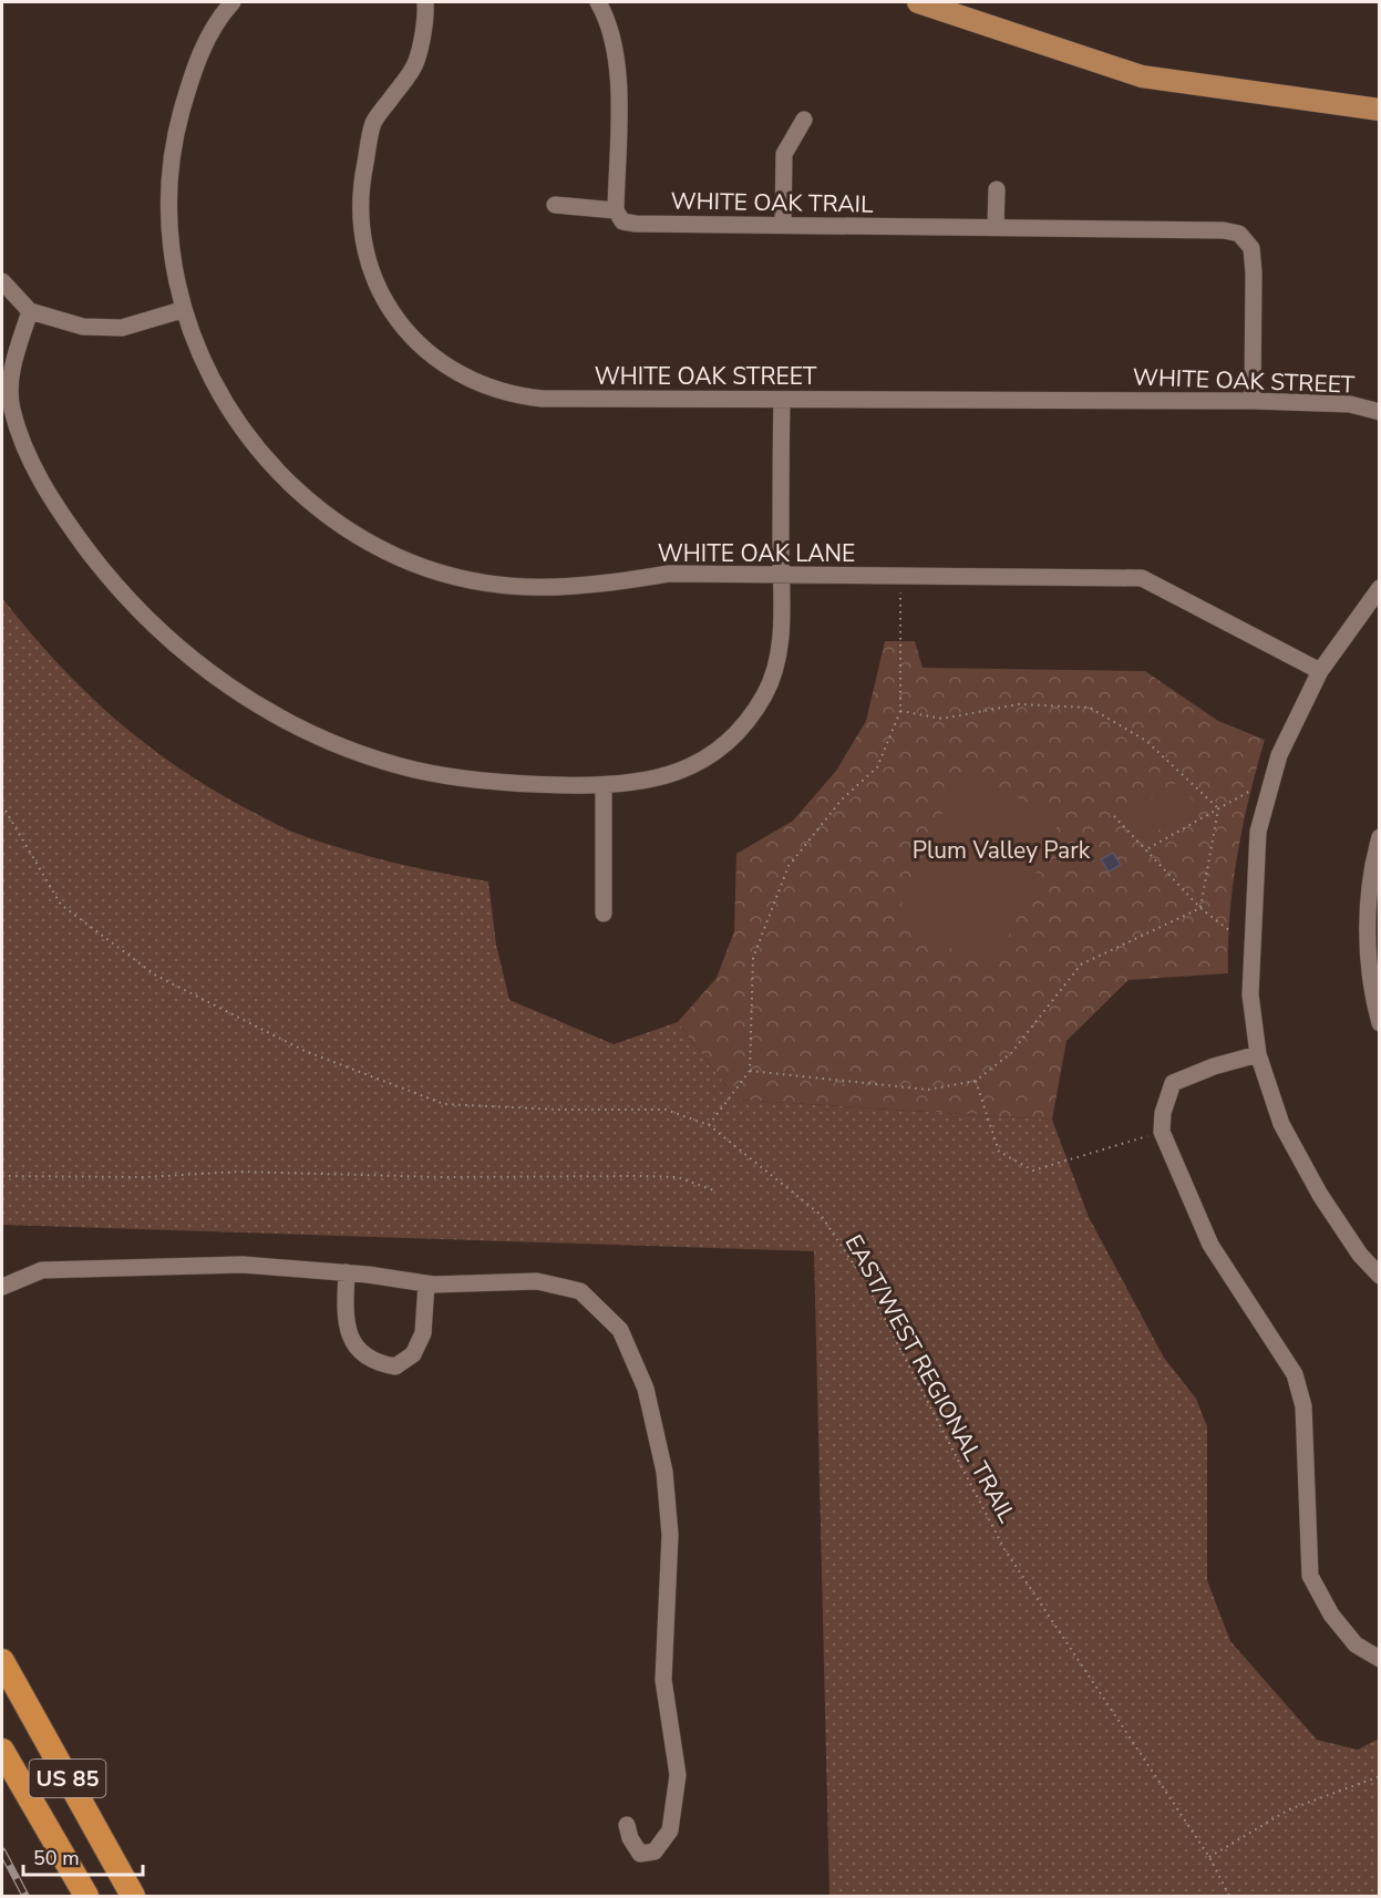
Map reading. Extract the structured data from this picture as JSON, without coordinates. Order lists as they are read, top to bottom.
{
  "streets": {
    "highway": ["US 85"],
    "street": ["WHITE OAK TRAIL", "WHITE OAK STREET", "WHITE OAK LANE"],
    "path": ["EAST/WEST REGIONAL TRAIL"]
  },
  "crossings": [
    ["WHITE OAK TRAIL", "WHITE OAK STREET"]
  ],
  "parks": ["Plum Valley Park"],
  "scale_bar": "50 m"
}
